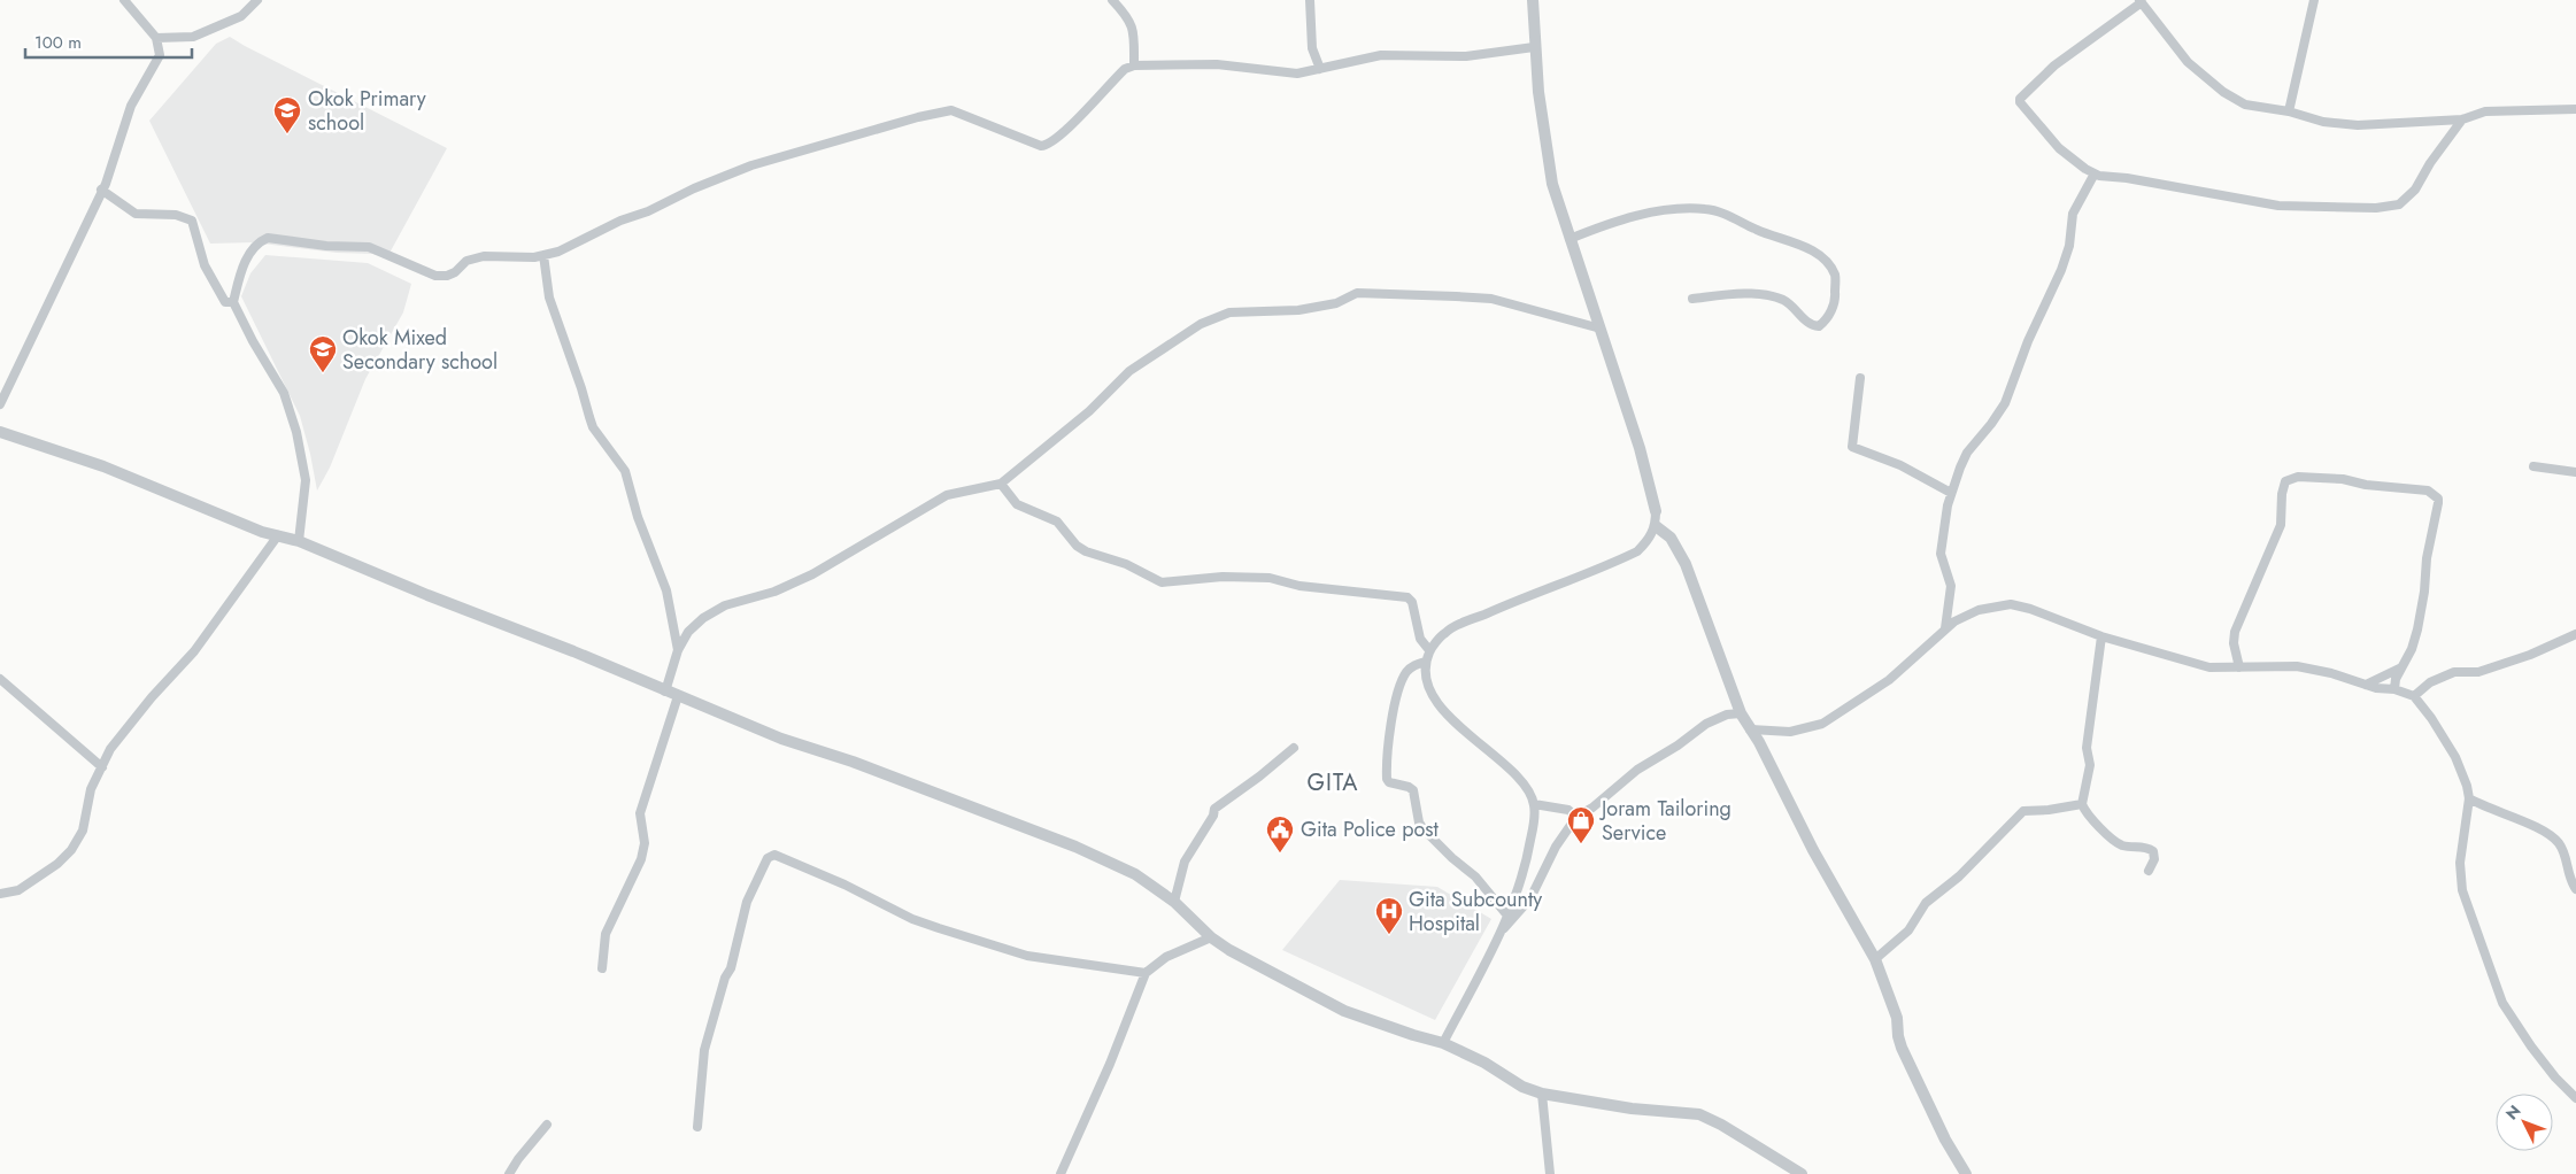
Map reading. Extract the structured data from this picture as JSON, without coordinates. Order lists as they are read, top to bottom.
{
  "districts": ["GITA"],
  "places": {
    "school or university": ["Okok Primary school", "Okok Mixed Secondary school"],
    "shop": ["Joram Tailoring Service"],
    "public building": ["Gita Police post"],
    "hospital": ["Gita Subcounty Hospital"]
  },
  "scale_bar": "100 m",
  "north": "top left"
}
